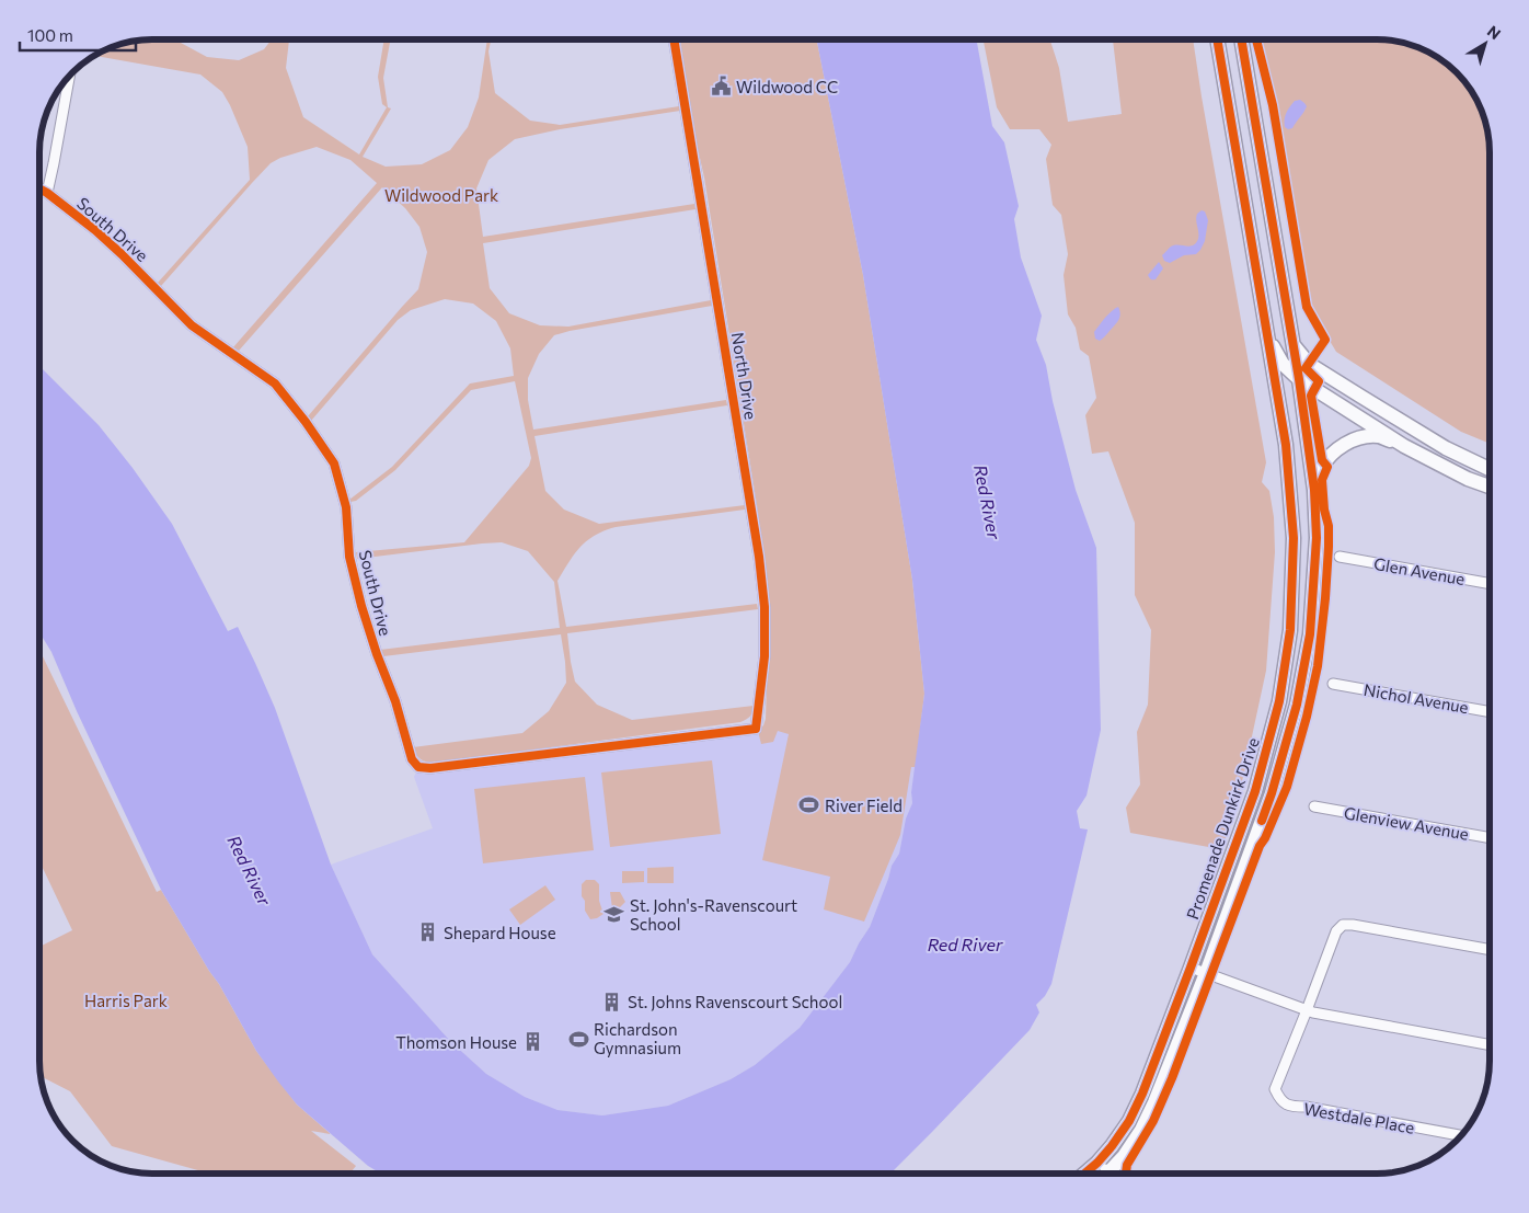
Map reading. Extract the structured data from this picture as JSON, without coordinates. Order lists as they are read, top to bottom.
{
  "streets": {
    "main road": ["Promenade Dunkirk Drive"],
    "street": [
      "South Drive",
      "North Drive",
      "Glen Avenue",
      "Nichol Avenue",
      "Glenview Avenue",
      "Westdale Place"
    ]
  },
  "crossings": [
    ["South Drive", "North Drive"]
  ],
  "water": ["Red River"],
  "parks": ["Wildwood Park", "Harris Park"],
  "places": {
    "public building": ["Wildwood CC"],
    "sports": ["River Field", "Richardson Gymnasium"],
    "school or university": ["St. John's-Ravenscourt School"],
    "building": ["Shepard House", "St. Johns Ravenscourt School", "Thomson House"]
  },
  "scale_bar": "100 m",
  "north": "top right"
}
